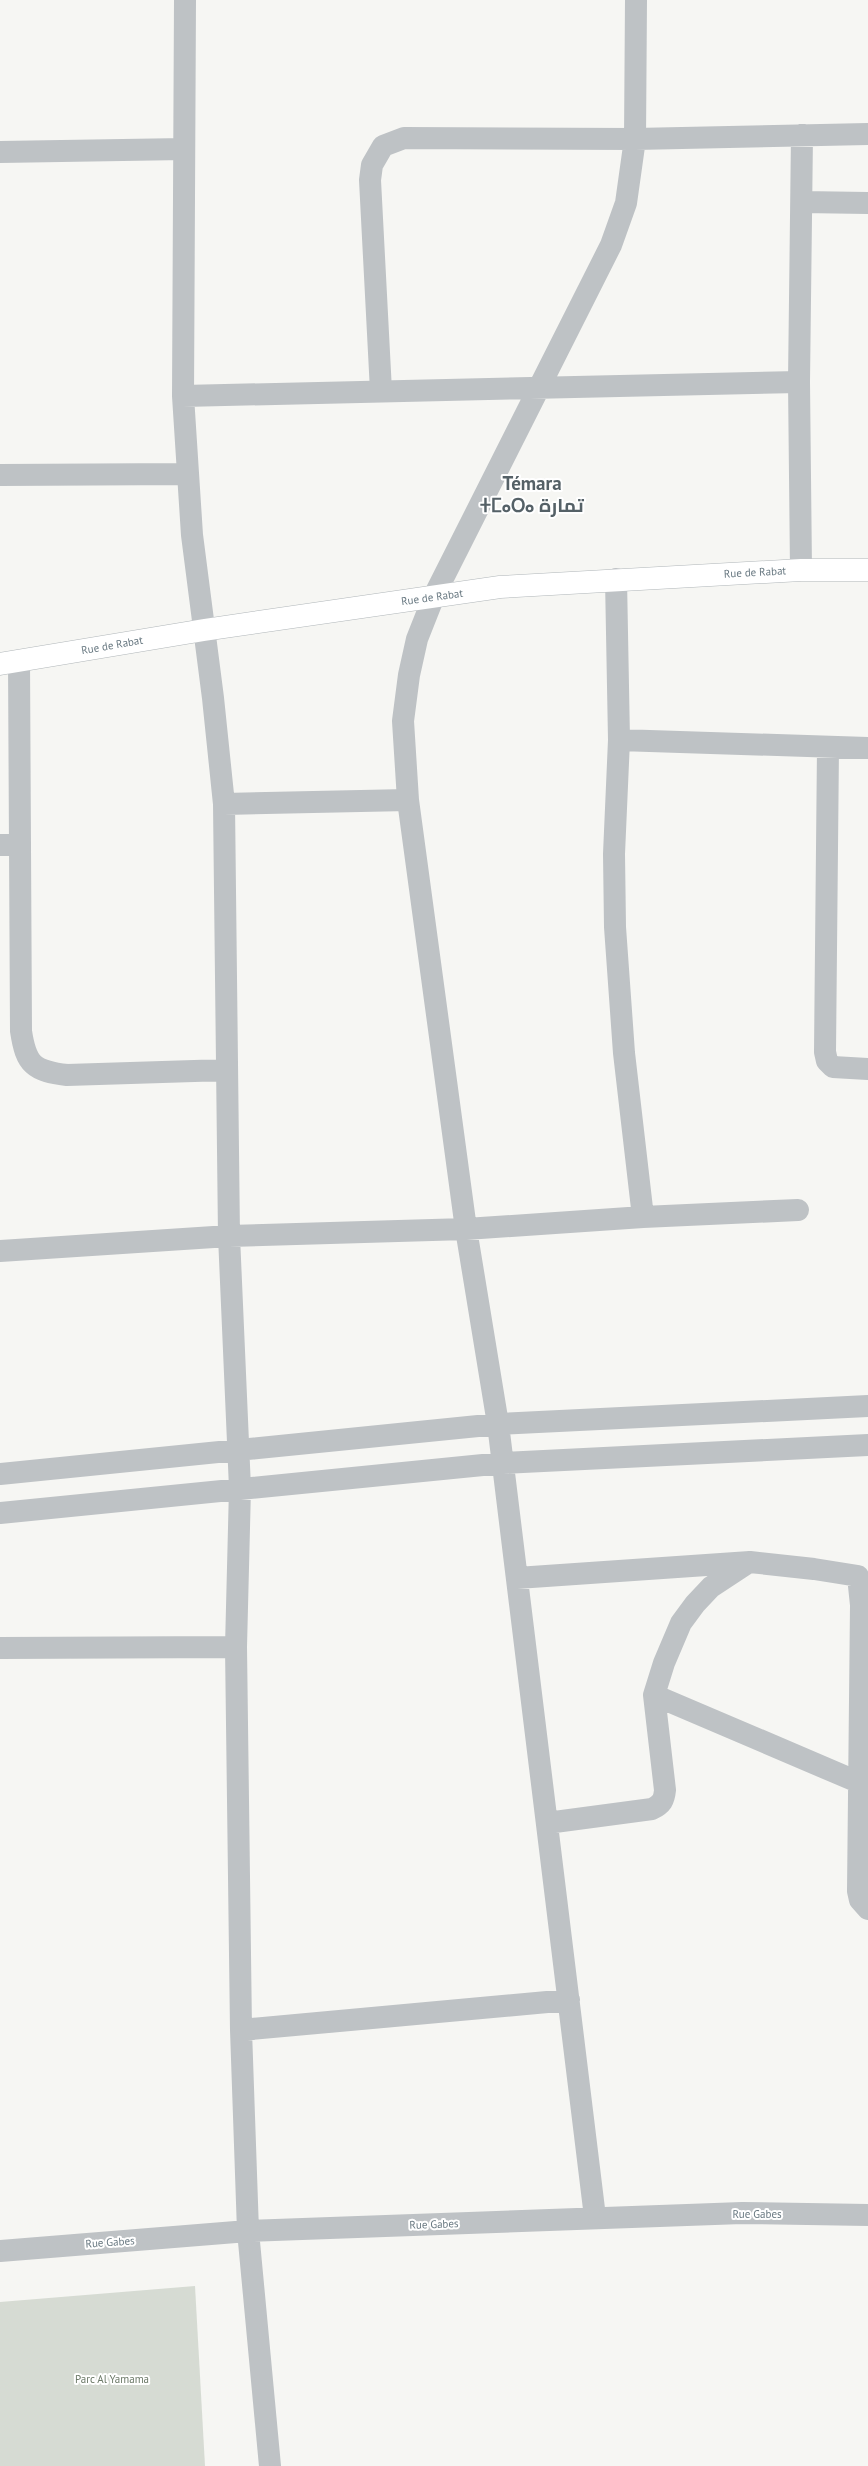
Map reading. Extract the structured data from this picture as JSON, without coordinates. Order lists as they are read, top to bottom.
{
  "streets": {
    "street": ["Rue de Rabat", "Rue Gabes"]
  },
  "districts": ["Témara ⵜⵎⴰⵔⴰ تمارة"],
  "parks": ["Parc Al Yamama"]
}
